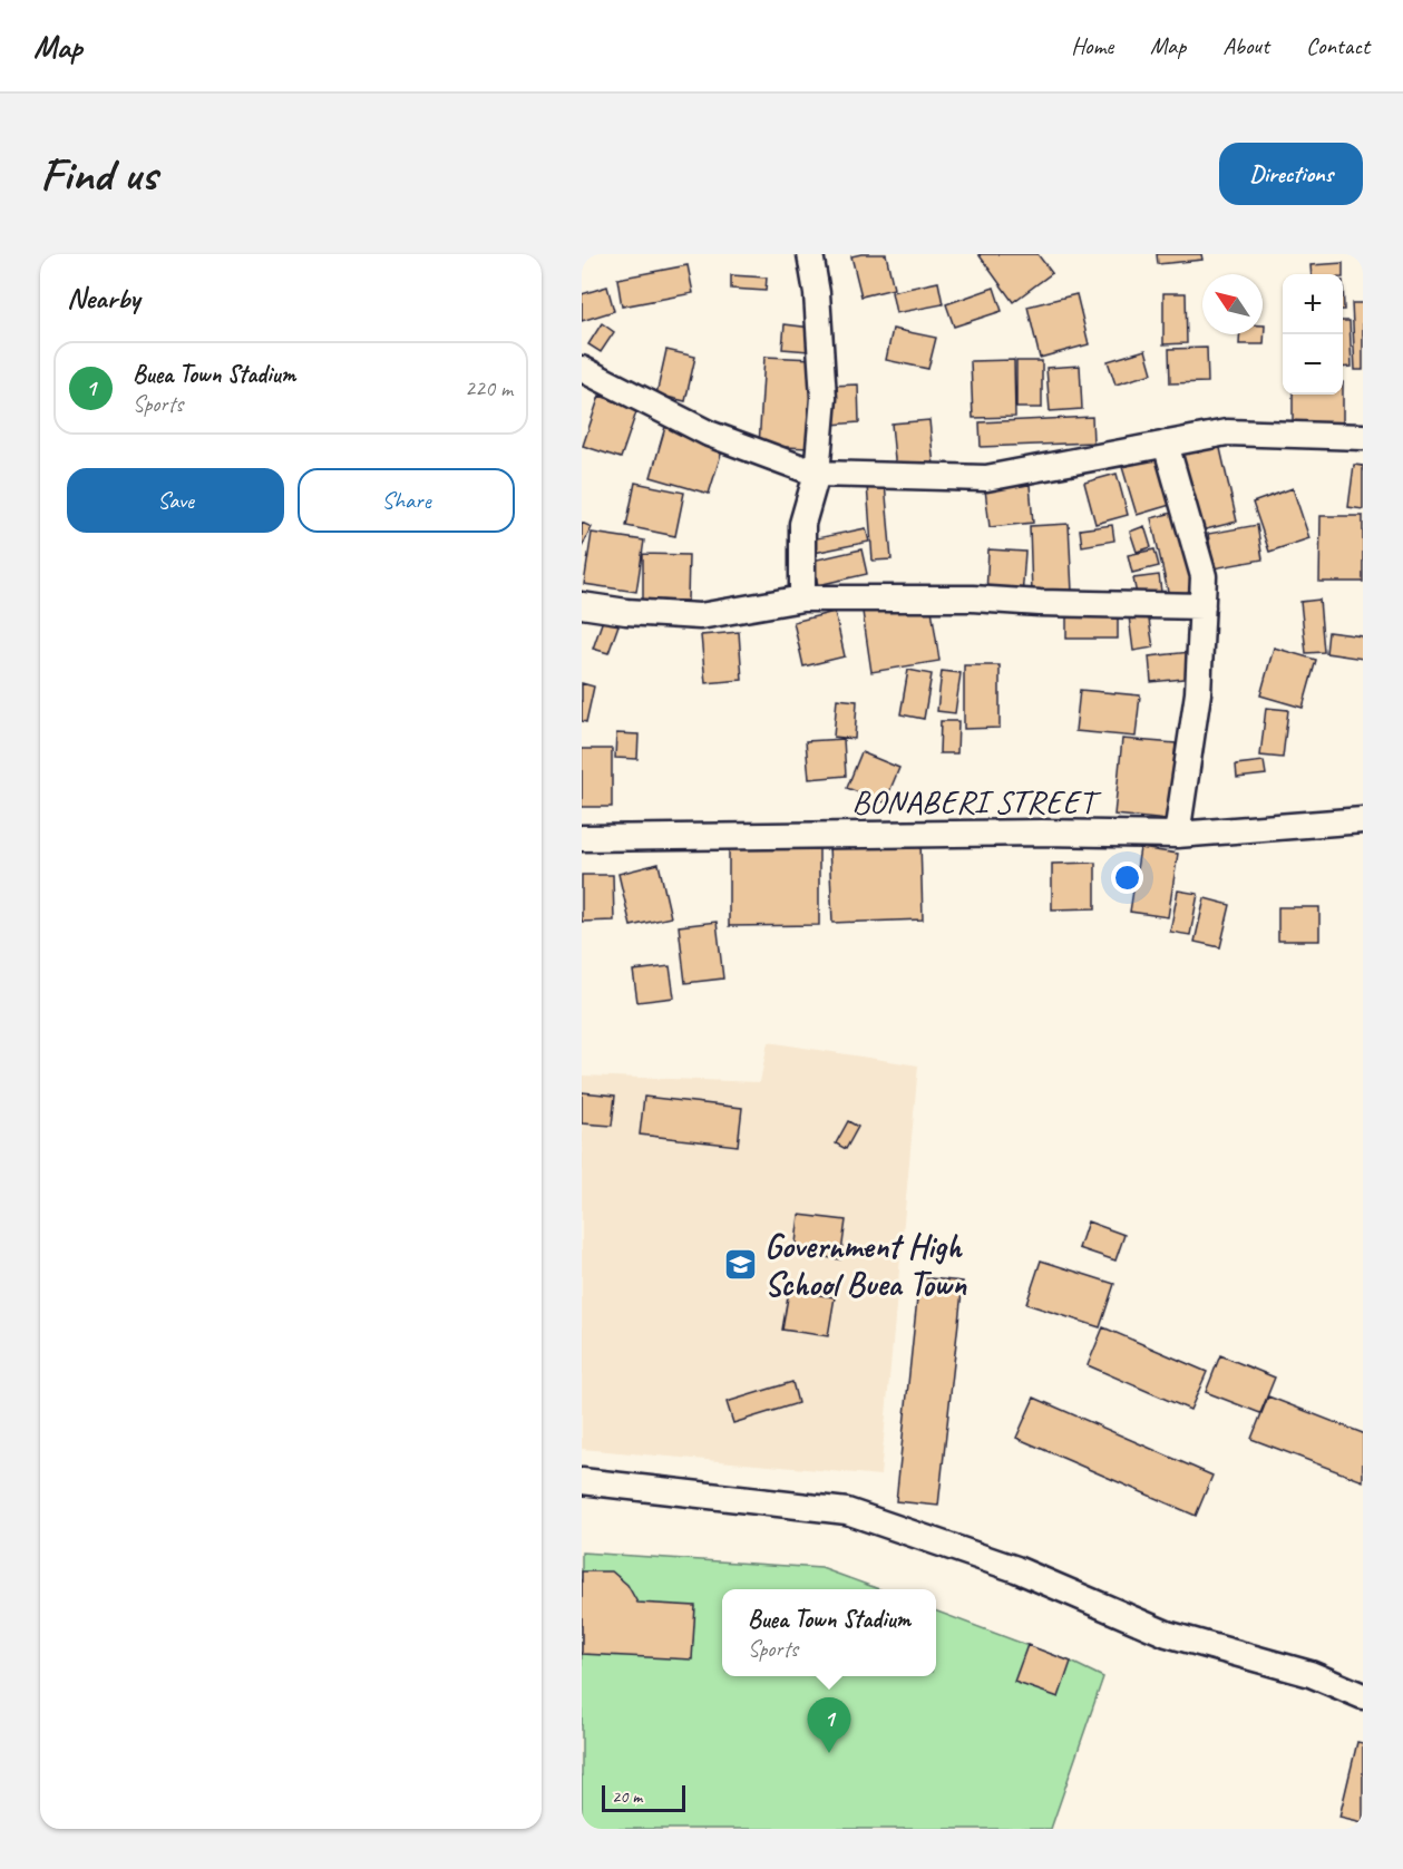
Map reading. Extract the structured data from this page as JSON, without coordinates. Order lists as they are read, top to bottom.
{
  "streets": {
    "street": ["BONABERI STREET"]
  },
  "places": {
    "school or university": ["Government High School Buea Town"]
  },
  "scale_bar": "20 m",
  "north": "top left",
  "page": {
    "header": "Map",
    "nav": [
      "Home",
      "Map",
      "About",
      "Contact"
    ],
    "buttons": [
      "Directions",
      ["Save", "Share"]
    ],
    "title": "Find us",
    "heading": "Nearby",
    "map_buttons": ["+", "−"],
    "list": [
      {
        "mark": "1",
        "name": "Buea Town Stadium",
        "note": "Sports",
        "value": "220 m"
      }
    ],
    "popup": ["Buea Town Stadium", "Sports"],
    "pins": "1",
    "scale": "20 m"
  }
}
